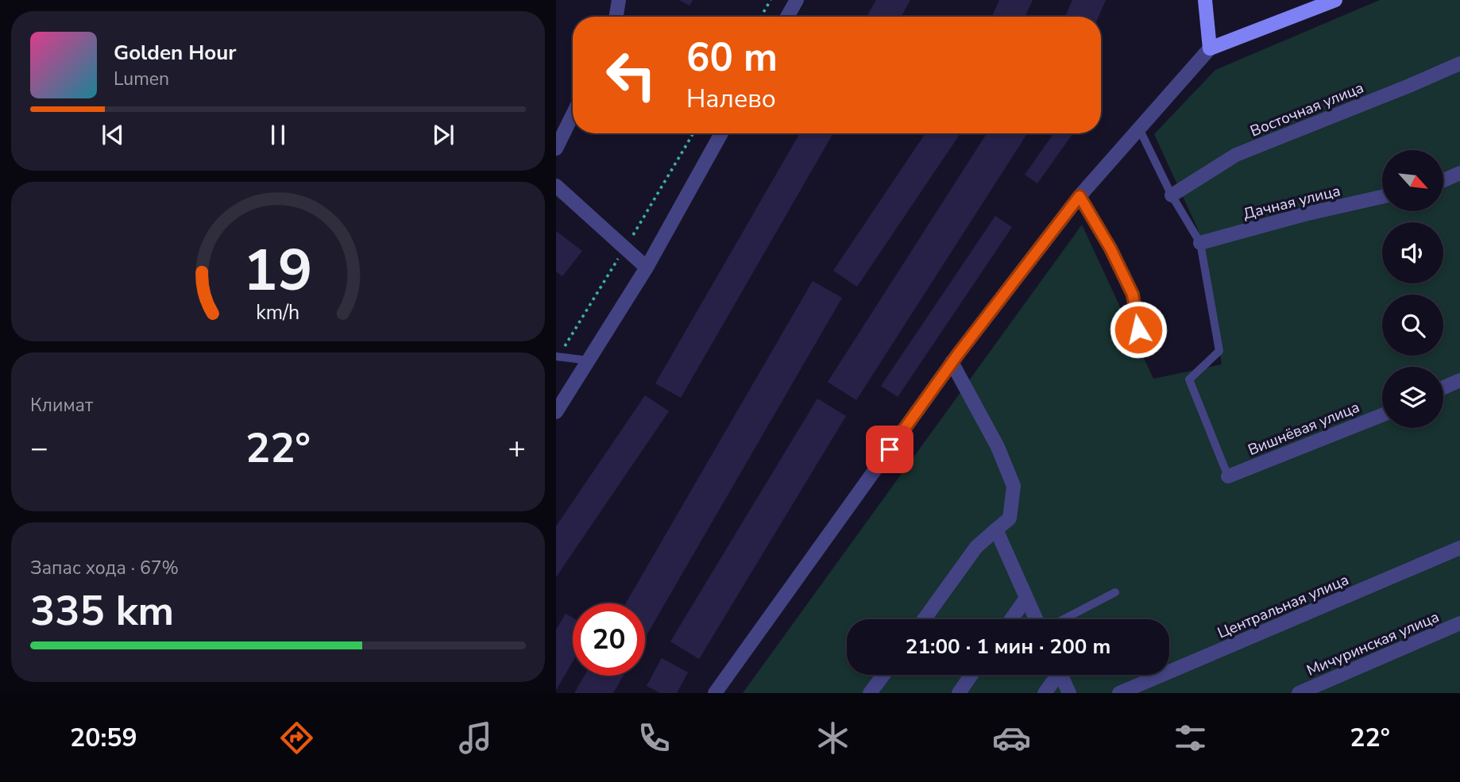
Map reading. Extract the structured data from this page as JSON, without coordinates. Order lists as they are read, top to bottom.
{
  "streets": {
    "street": [
      "Восточная улица",
      "Дачная улица",
      "Вишнёвая улица",
      "Центральная улица",
      "Мичуринская улица"
    ]
  },
  "north": "bottom right",
  "page": {
    "turn": ["60 m", "Налево"],
    "song": ["Golden Hour", "Lumen"],
    "tile": [
      "Климат",
      ["Запас хода · 67%", "335 km"]
    ],
    "heat": ["−", "22°", "+"],
    "limit": "20",
    "trip": "21:00 · 1 мин · 200 m",
    "tabs": ["20:59", "22°"],
    "gauge": ["19", "km/h"]
  }
}
